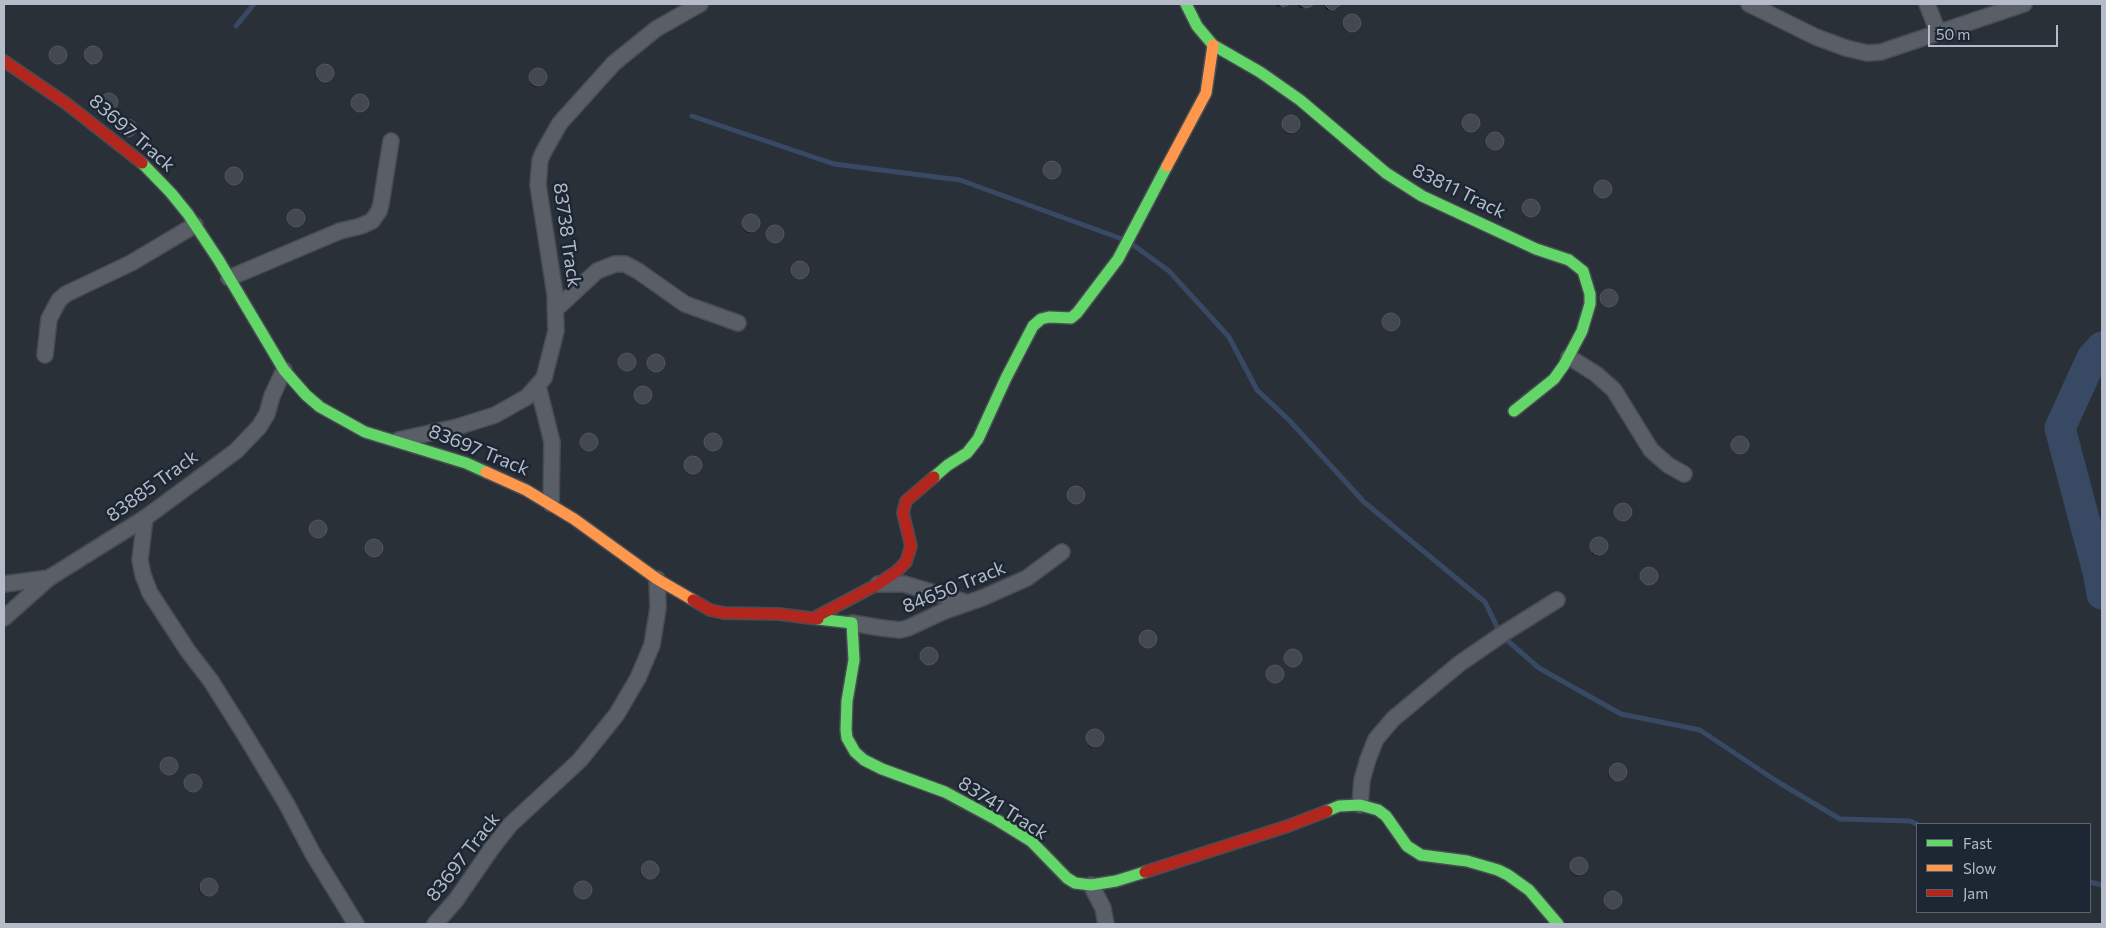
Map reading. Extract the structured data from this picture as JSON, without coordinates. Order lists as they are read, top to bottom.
{
  "streets": {
    "street": [
      "83697 Track",
      "83811 Track",
      "83738 Track",
      "83885 Track",
      "84650 Track",
      "83741 Track"
    ]
  },
  "crossings": [
    ["83697 Track", "83738 Track"],
    ["83697 Track", "83885 Track"],
    ["84650 Track", "83741 Track"]
  ],
  "legend": ["Fast", "Slow", "Jam"],
  "scale_bar": "50 m"
}
